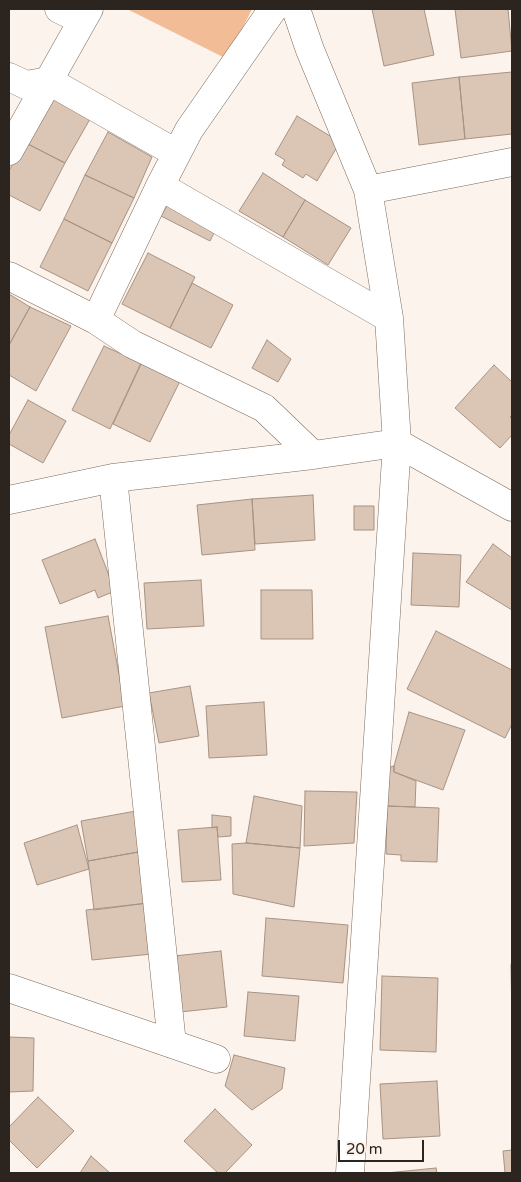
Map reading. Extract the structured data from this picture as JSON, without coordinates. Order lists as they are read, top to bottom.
{
  "scale_bar": "20 m"
}
